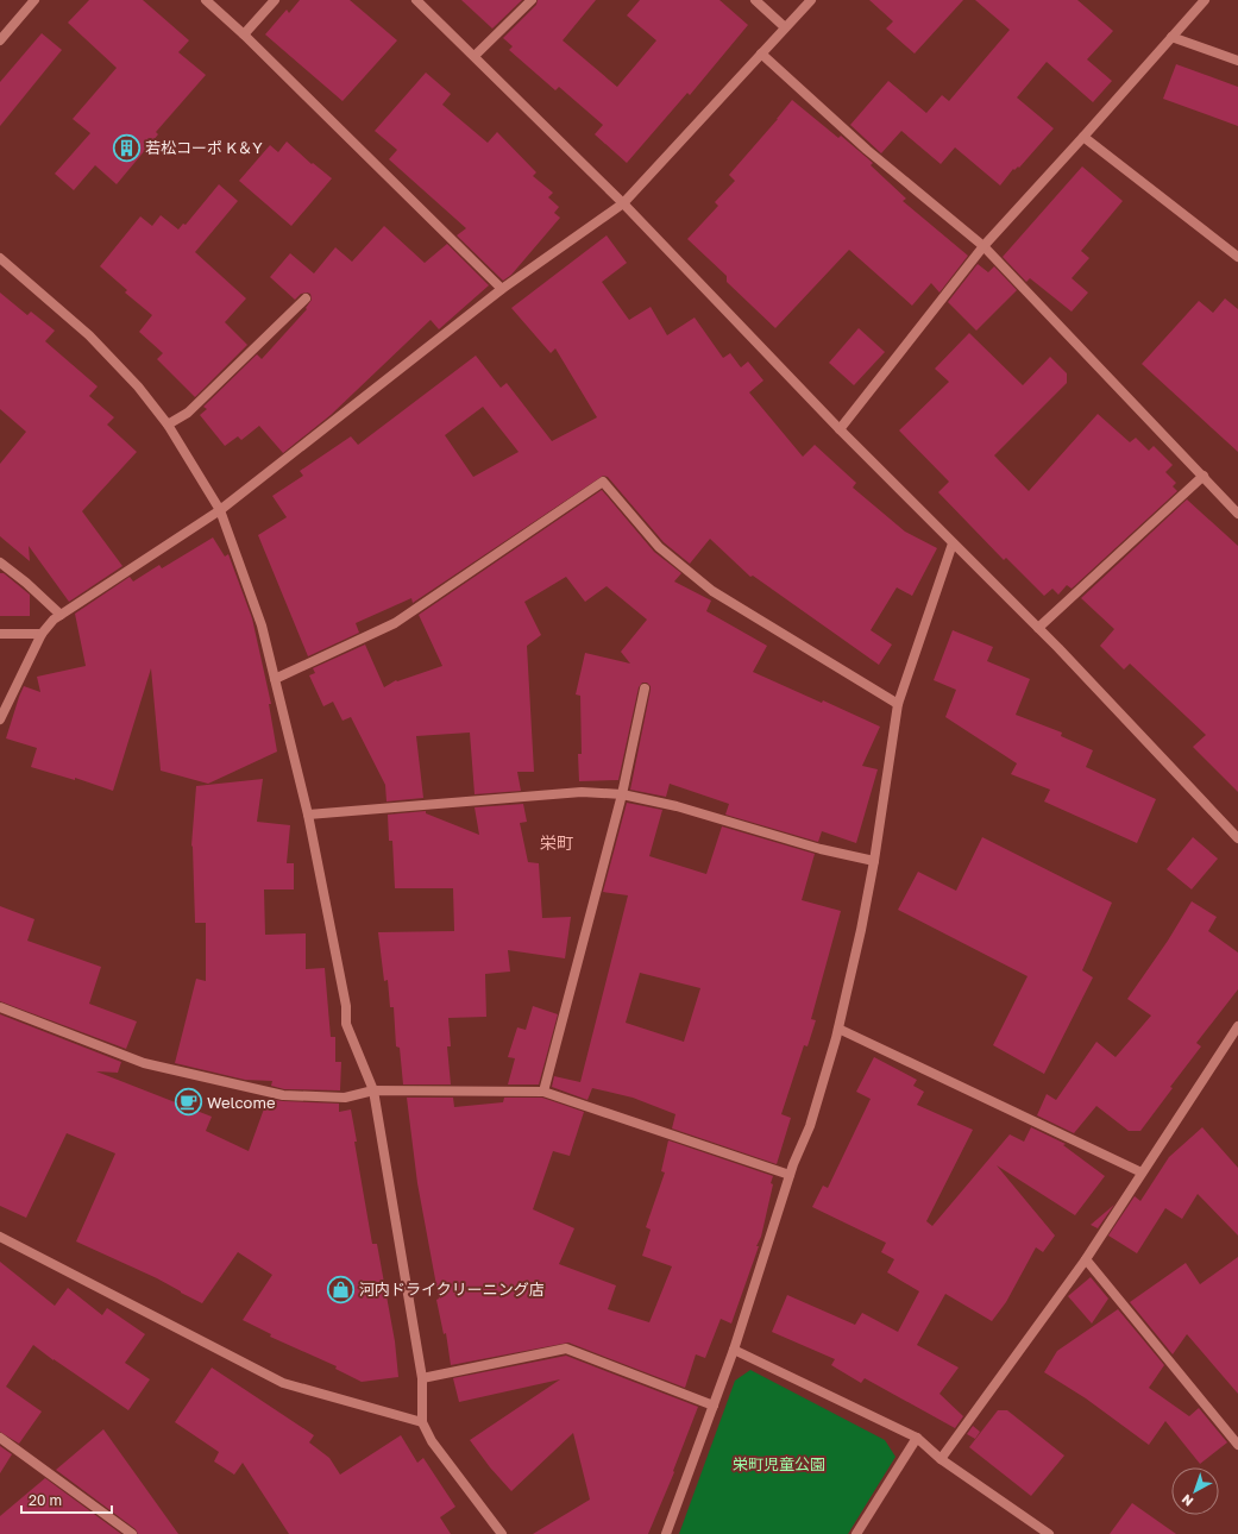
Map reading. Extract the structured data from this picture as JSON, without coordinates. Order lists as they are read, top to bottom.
{
  "districts": ["栄町"],
  "parks": ["栄町児童公園"],
  "places": {
    "building": ["若松コーポ K＆Y"],
    "cafe": ["Welcome"],
    "shop": ["河内ドライクリーニング店"]
  },
  "scale_bar": "20 m",
  "north": "bottom left"
}
